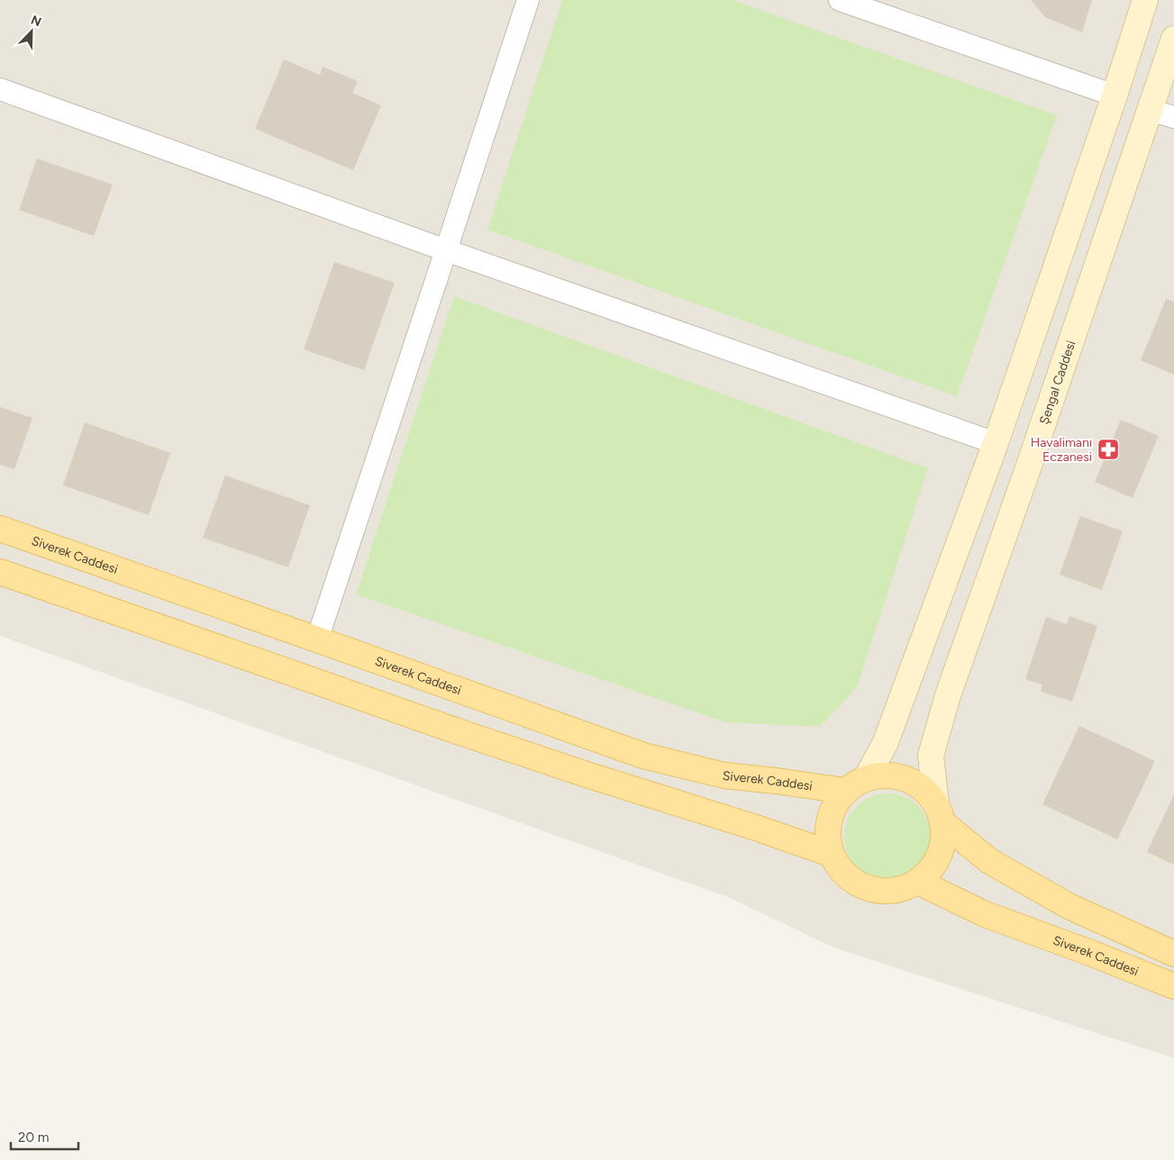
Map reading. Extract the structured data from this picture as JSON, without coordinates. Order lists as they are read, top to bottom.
{
  "streets": {
    "main road": ["Şengal Caddesi", "Siverek Caddesi"]
  },
  "crossings": [
    ["Şengal Caddesi", "Siverek Caddesi"]
  ],
  "places": {
    "pharmacy": ["Havalimanı Eczanesi"]
  },
  "scale_bar": "20 m",
  "north": "top right"
}
